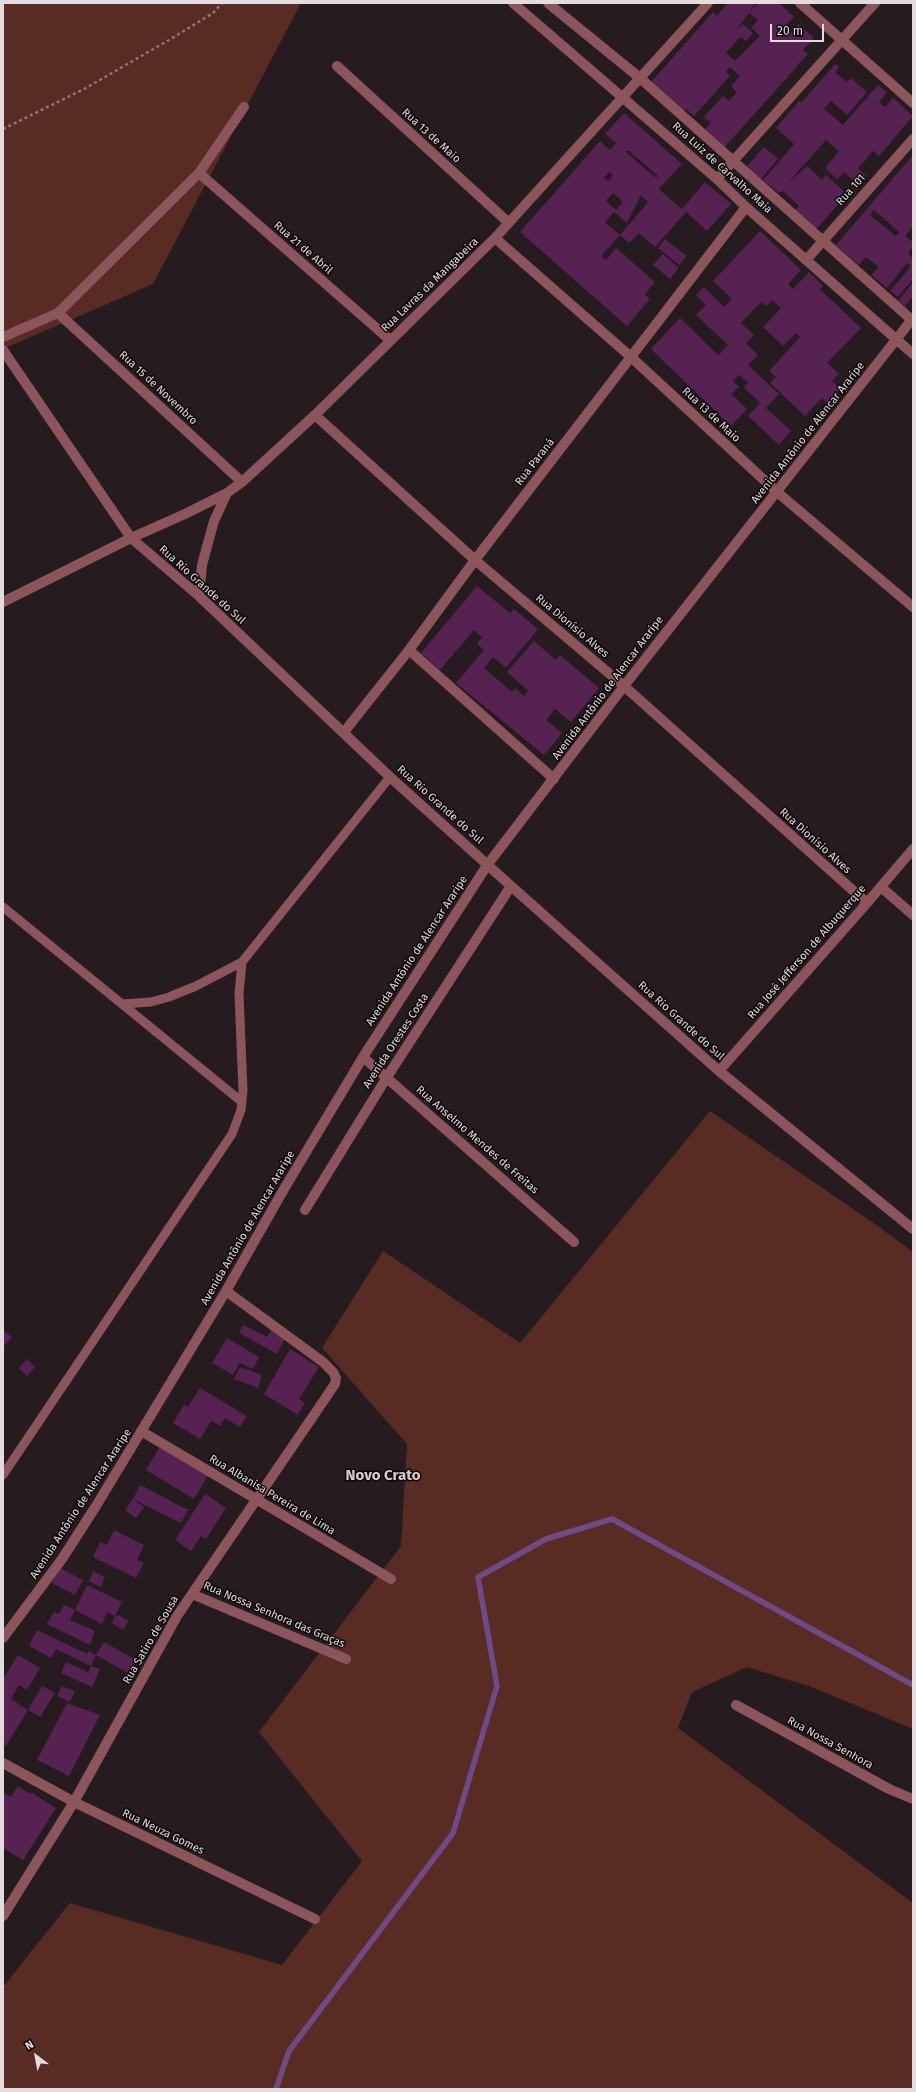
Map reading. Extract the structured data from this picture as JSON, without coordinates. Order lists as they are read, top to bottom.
{
  "streets": {
    "street": [
      "Rua 13 de Maio",
      "Rua Luiz de Carvalho Maia",
      "Rua 101",
      "Rua 21 de Abril",
      "Rua Lavras da Mangabeira",
      "Rua 15 de Novembro",
      "Avenida Antônio de Alencar Araripe",
      "Rua Paraná",
      "Rua Rio Grande do Sul",
      "Rua Dionísio Alves",
      "Rua José Jefferson de Albuquerque",
      "Avenida Orestes Costa",
      "Rua Anselmo Mendes de Freitas",
      "Rua Albanisa Pereira de Lima",
      "Rua Nossa Senhora das Graças",
      "Rua Satiro de Sousa",
      "Rua Nossa Senhora",
      "Rua Neuza Gomes"
    ]
  },
  "crossings": [
    ["Rua 13 de Maio", "Rua Lavras da Mangabeira"],
    ["Rua 13 de Maio", "Avenida Antônio de Alencar Araripe"],
    ["Rua 13 de Maio", "Rua Paraná"],
    ["Rua Luiz de Carvalho Maia", "Rua 101"],
    ["Rua Luiz de Carvalho Maia", "Rua Lavras da Mangabeira"],
    ["Rua Luiz de Carvalho Maia", "Avenida Antônio de Alencar Araripe"],
    ["Rua Luiz de Carvalho Maia", "Rua Paraná"],
    ["Rua 21 de Abril", "Rua Lavras da Mangabeira"],
    ["Rua Lavras da Mangabeira", "Rua 15 de Novembro"],
    ["Rua Lavras da Mangabeira", "Rua Rio Grande do Sul"],
    ["Rua Lavras da Mangabeira", "Rua Dionísio Alves"],
    ["Avenida Antônio de Alencar Araripe", "Rua Rio Grande do Sul"],
    ["Avenida Antônio de Alencar Araripe", "Rua Dionísio Alves"],
    ["Avenida Antônio de Alencar Araripe", "Rua Anselmo Mendes de Freitas"],
    ["Avenida Antônio de Alencar Araripe", "Rua Albanisa Pereira de Lima"],
    ["Avenida Antônio de Alencar Araripe", "Rua Satiro de Sousa"],
    ["Rua Paraná", "Rua Rio Grande do Sul"],
    ["Rua Paraná", "Rua Dionísio Alves"],
    ["Rua Rio Grande do Sul", "Rua José Jefferson de Albuquerque"],
    ["Rua Rio Grande do Sul", "Avenida Orestes Costa"],
    ["Rua Dionísio Alves", "Rua José Jefferson de Albuquerque"],
    ["Avenida Orestes Costa", "Rua Anselmo Mendes de Freitas"],
    ["Rua Albanisa Pereira de Lima", "Rua Satiro de Sousa"],
    ["Rua Nossa Senhora das Graças", "Rua Satiro de Sousa"],
    ["Rua Satiro de Sousa", "Rua Neuza Gomes"]
  ],
  "districts": ["Novo Crato"],
  "scale_bar": "20 m",
  "north": "top left"
}
